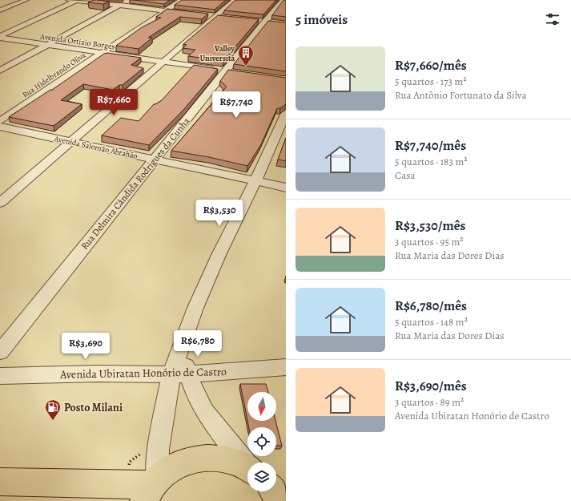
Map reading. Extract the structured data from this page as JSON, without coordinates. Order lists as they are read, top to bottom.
{
  "streets": {
    "street": [
      "Avenida Ortízio Borges",
      "Rua Hidelbrando Oliva",
      "Avenida Salomão Abrahão",
      "Rua Delmira Cândida Rodrigues da Cunha",
      "Avenida Ubiratan Honório de Castro"
    ]
  },
  "crossings": [
    ["Avenida Ortízio Borges", "Rua Hidelbrando Oliva"],
    ["Avenida Ortízio Borges", "Rua Delmira Cândida Rodrigues da Cunha"],
    ["Avenida Salomão Abrahão", "Rua Delmira Cândida Rodrigues da Cunha"]
  ],
  "places": {
    "building": ["Valley Universitá"],
    "fuel station": ["Posto Milani"]
  },
  "north": "bottom",
  "page": {
    "heading": "5 imóveis",
    "list": [
      {
        "name": "R$7,660/mês",
        "note": "5 quartos · 173 m² · Rua Antônio Fortunato da Silva"
      },
      {
        "name": "R$7,740/mês",
        "note": "5 quartos · 183 m² · Casa"
      },
      {
        "name": "R$3,530/mês",
        "note": "3 quartos · 95 m² · Rua Maria das Dores Dias"
      },
      {
        "name": "R$6,780/mês",
        "note": "5 quartos · 148 m² · Rua Maria das Dores Dias"
      },
      {
        "name": "R$3,690/mês",
        "note": "3 quartos · 89 m² · Avenida Ubiratan Honório de Castro"
      }
    ],
    "price": [
      "R$7,660",
      "R$7,740",
      "R$3,530",
      "R$6,780",
      "R$3,690"
    ]
  }
}
